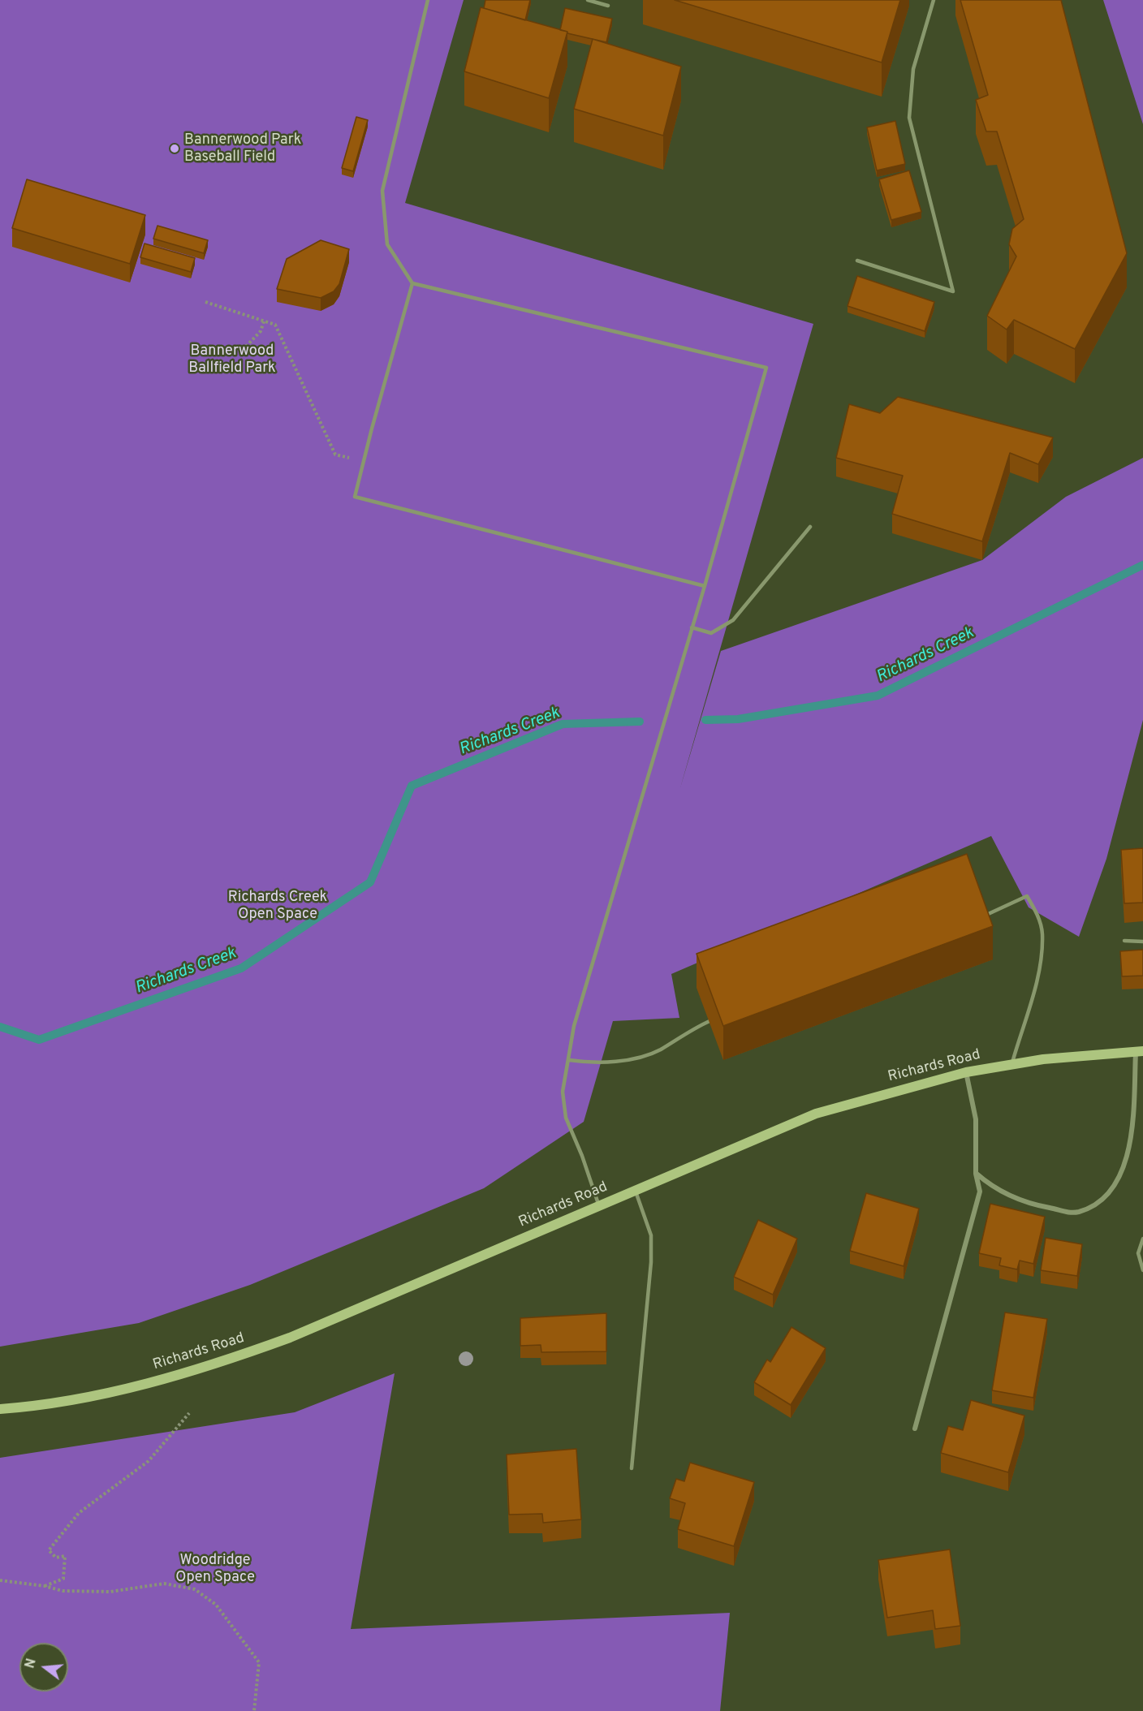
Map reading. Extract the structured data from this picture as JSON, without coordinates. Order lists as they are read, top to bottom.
{
  "streets": {
    "main road": ["Richards Road"]
  },
  "water": ["Richards Creek"],
  "parks": ["Bannerwood Ballfield Park", "Richards Creek Open Space", "Woodridge Open Space"],
  "places": ["Bannerwood Park Baseball Field"],
  "north": "left"
}
